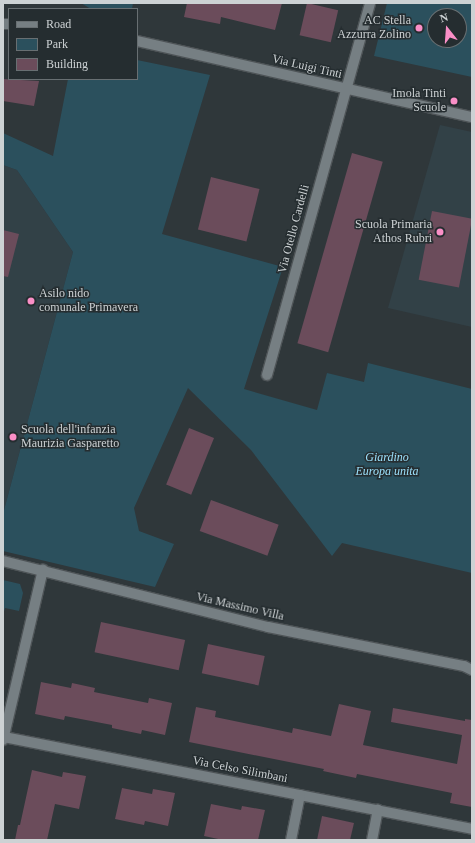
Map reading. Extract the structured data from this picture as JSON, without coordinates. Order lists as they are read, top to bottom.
{
  "streets": {
    "street": [
      "Via Luigi Tinti",
      "Via Otello Cardelli",
      "Via Massimo Villa",
      "Via Celso Silimbani"
    ]
  },
  "crossings": [
    ["Via Luigi Tinti", "Via Otello Cardelli"]
  ],
  "parks": ["Giardino Europa unita"],
  "places": [
    "AC Stella Azzurra Zolino",
    "Imola Tinti Scuole",
    "Scuola Primaria Athos Rubri",
    "Asilo nido comunale Primavera",
    "Scuola dell'infanzia Maurizia Gasparetto"
  ],
  "legend": ["Road", "Park", "Building"],
  "north": "top"
}
